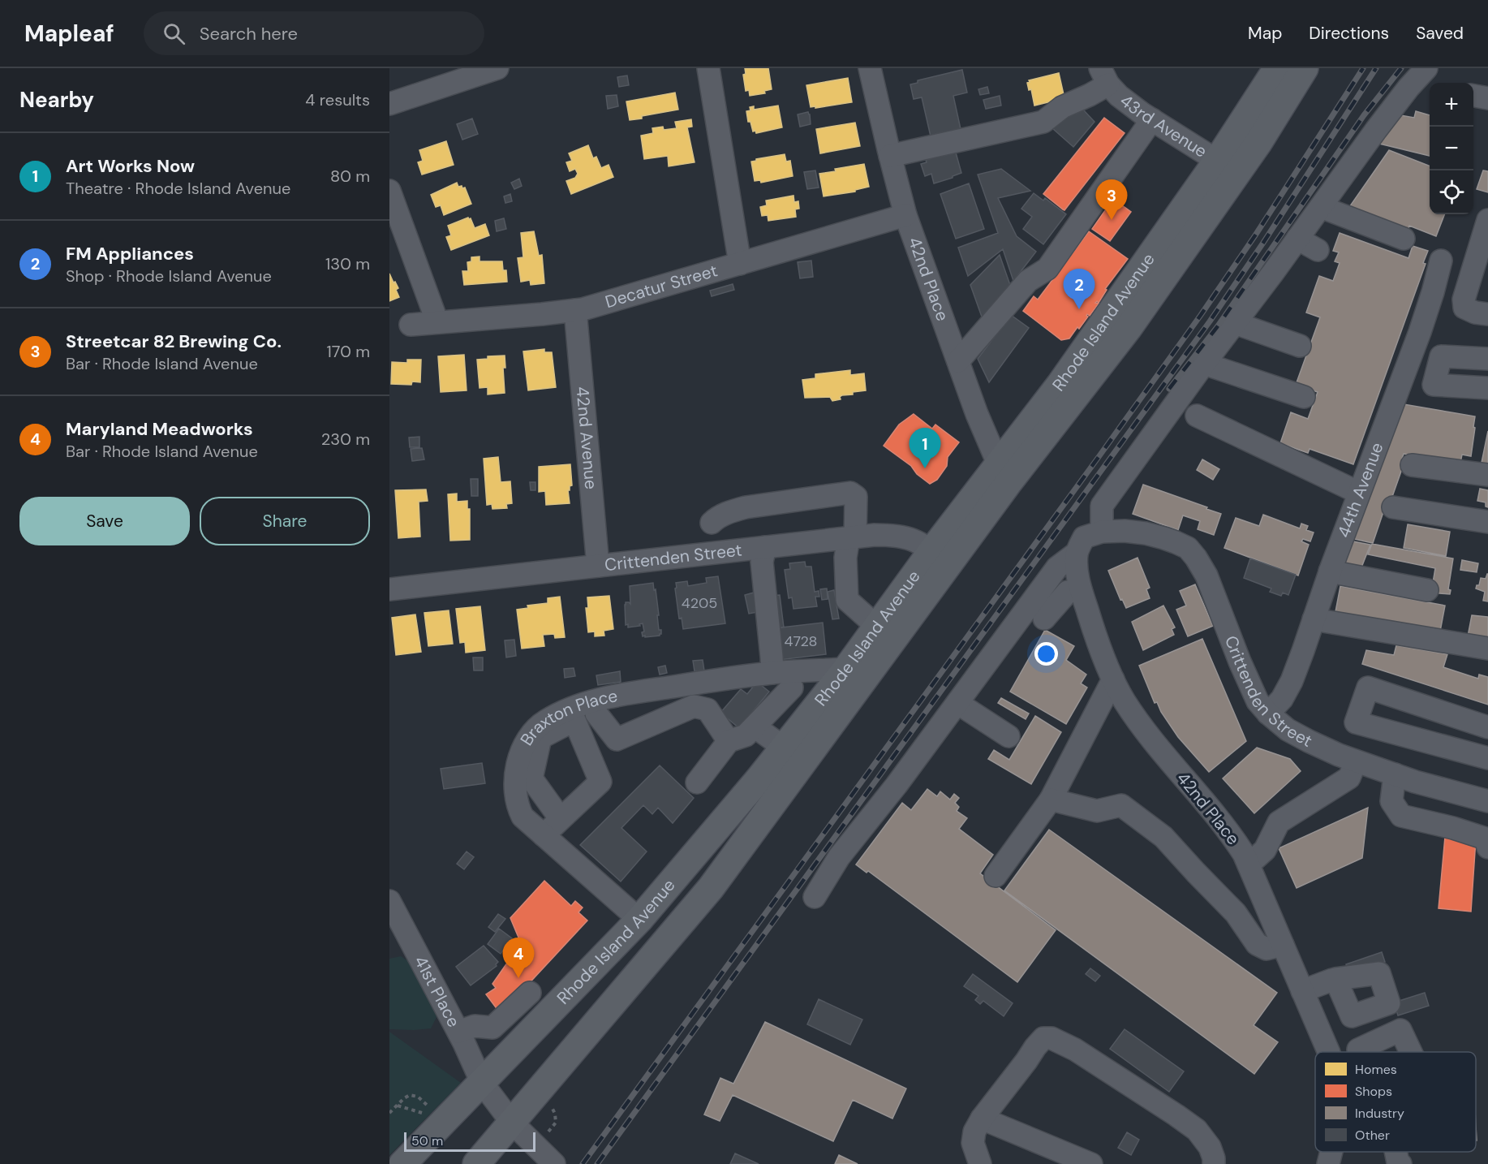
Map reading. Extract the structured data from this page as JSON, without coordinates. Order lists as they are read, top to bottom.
{
  "streets": {
    "main road": ["Rhode Island Avenue"],
    "street": [
      "43rd Avenue",
      "42nd Place",
      "Decatur Street",
      "42nd Avenue",
      "44th Avenue",
      "Crittenden Street",
      "Braxton Place",
      "41st Place"
    ]
  },
  "crossings": [
    ["43rd Avenue", "Rhode Island Avenue"],
    ["42nd Place", "Decatur Street"],
    ["42nd Place", "Rhode Island Avenue"],
    ["Decatur Street", "42nd Avenue"],
    ["Rhode Island Avenue", "Crittenden Street"],
    ["Rhode Island Avenue", "Braxton Place"],
    ["Rhode Island Avenue", "41st Place"],
    ["42nd Avenue", "Crittenden Street"],
    ["44th Avenue", "Crittenden Street"]
  ],
  "house_numbers": ["4205", "4728"],
  "legend": [
    "Homes",
    "Shops",
    "Industry",
    "Other"
  ],
  "scale_bar": "50 m",
  "page": {
    "header": "Mapleaf",
    "search": "Search here",
    "nav": ["Map", "Directions", "Saved"],
    "heading": ["Nearby", "4 results"],
    "map_buttons": ["+", "−"],
    "list": [
      {
        "mark": "1",
        "name": "Art Works Now",
        "note": "Theatre · Rhode Island Avenue",
        "value": "80 m"
      },
      {
        "mark": "2",
        "name": "FM Appliances",
        "note": "Shop · Rhode Island Avenue",
        "value": "130 m"
      },
      {
        "mark": "3",
        "name": "Streetcar 82 Brewing Co.",
        "note": "Bar · Rhode Island Avenue",
        "value": "170 m"
      },
      {
        "mark": "4",
        "name": "Maryland Meadworks",
        "note": "Bar · Rhode Island Avenue",
        "value": "230 m"
      }
    ],
    "pins": [
      "3",
      "2",
      "1",
      "4"
    ],
    "buttons": ["Save", "Share"],
    "scale": "50 m"
  }
}
